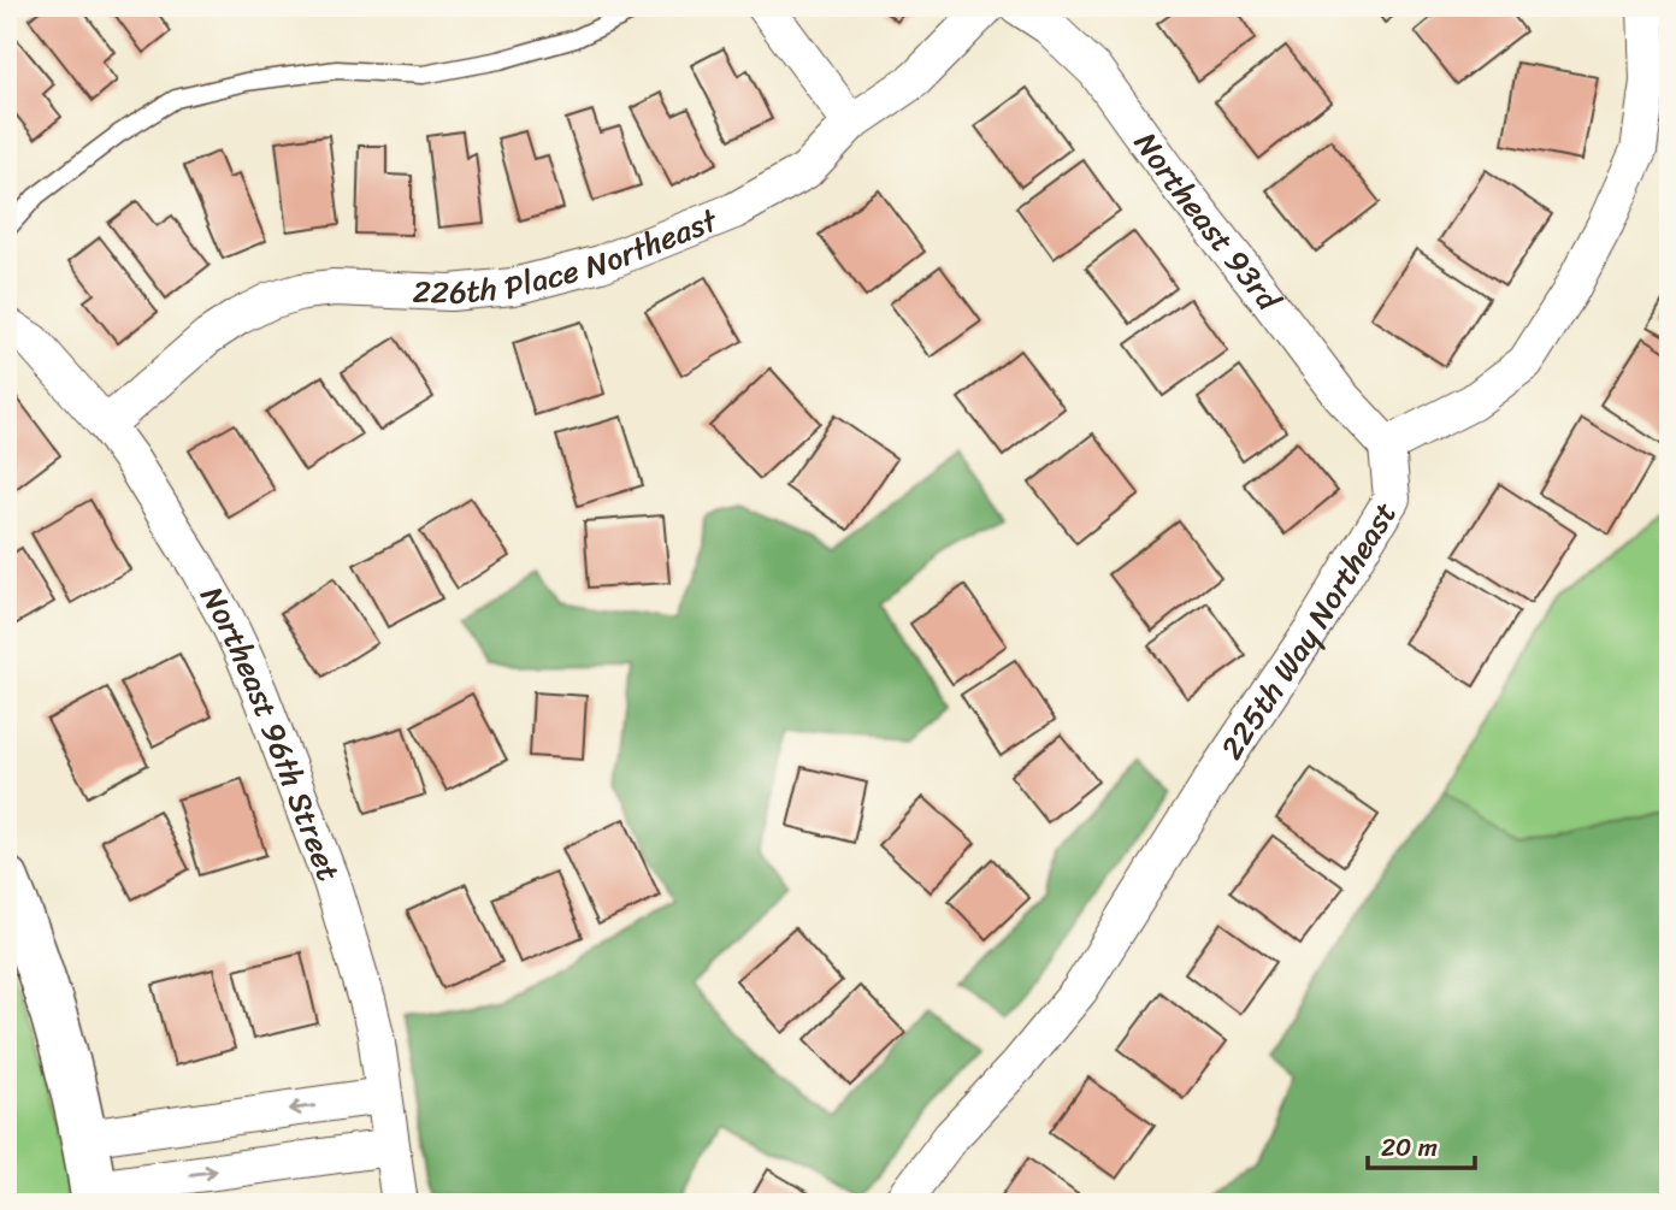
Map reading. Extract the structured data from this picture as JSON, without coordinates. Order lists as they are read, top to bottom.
{
  "streets": {
    "street": [
      "Northeast 93rd",
      "226th Place Northeast",
      "225th Way Northeast",
      "Northeast 96th Street"
    ]
  },
  "crossings": [
    ["Northeast 93rd", "225th Way Northeast"],
    ["226th Place Northeast", "Northeast 96th Street"]
  ],
  "scale_bar": "20 m"
}
